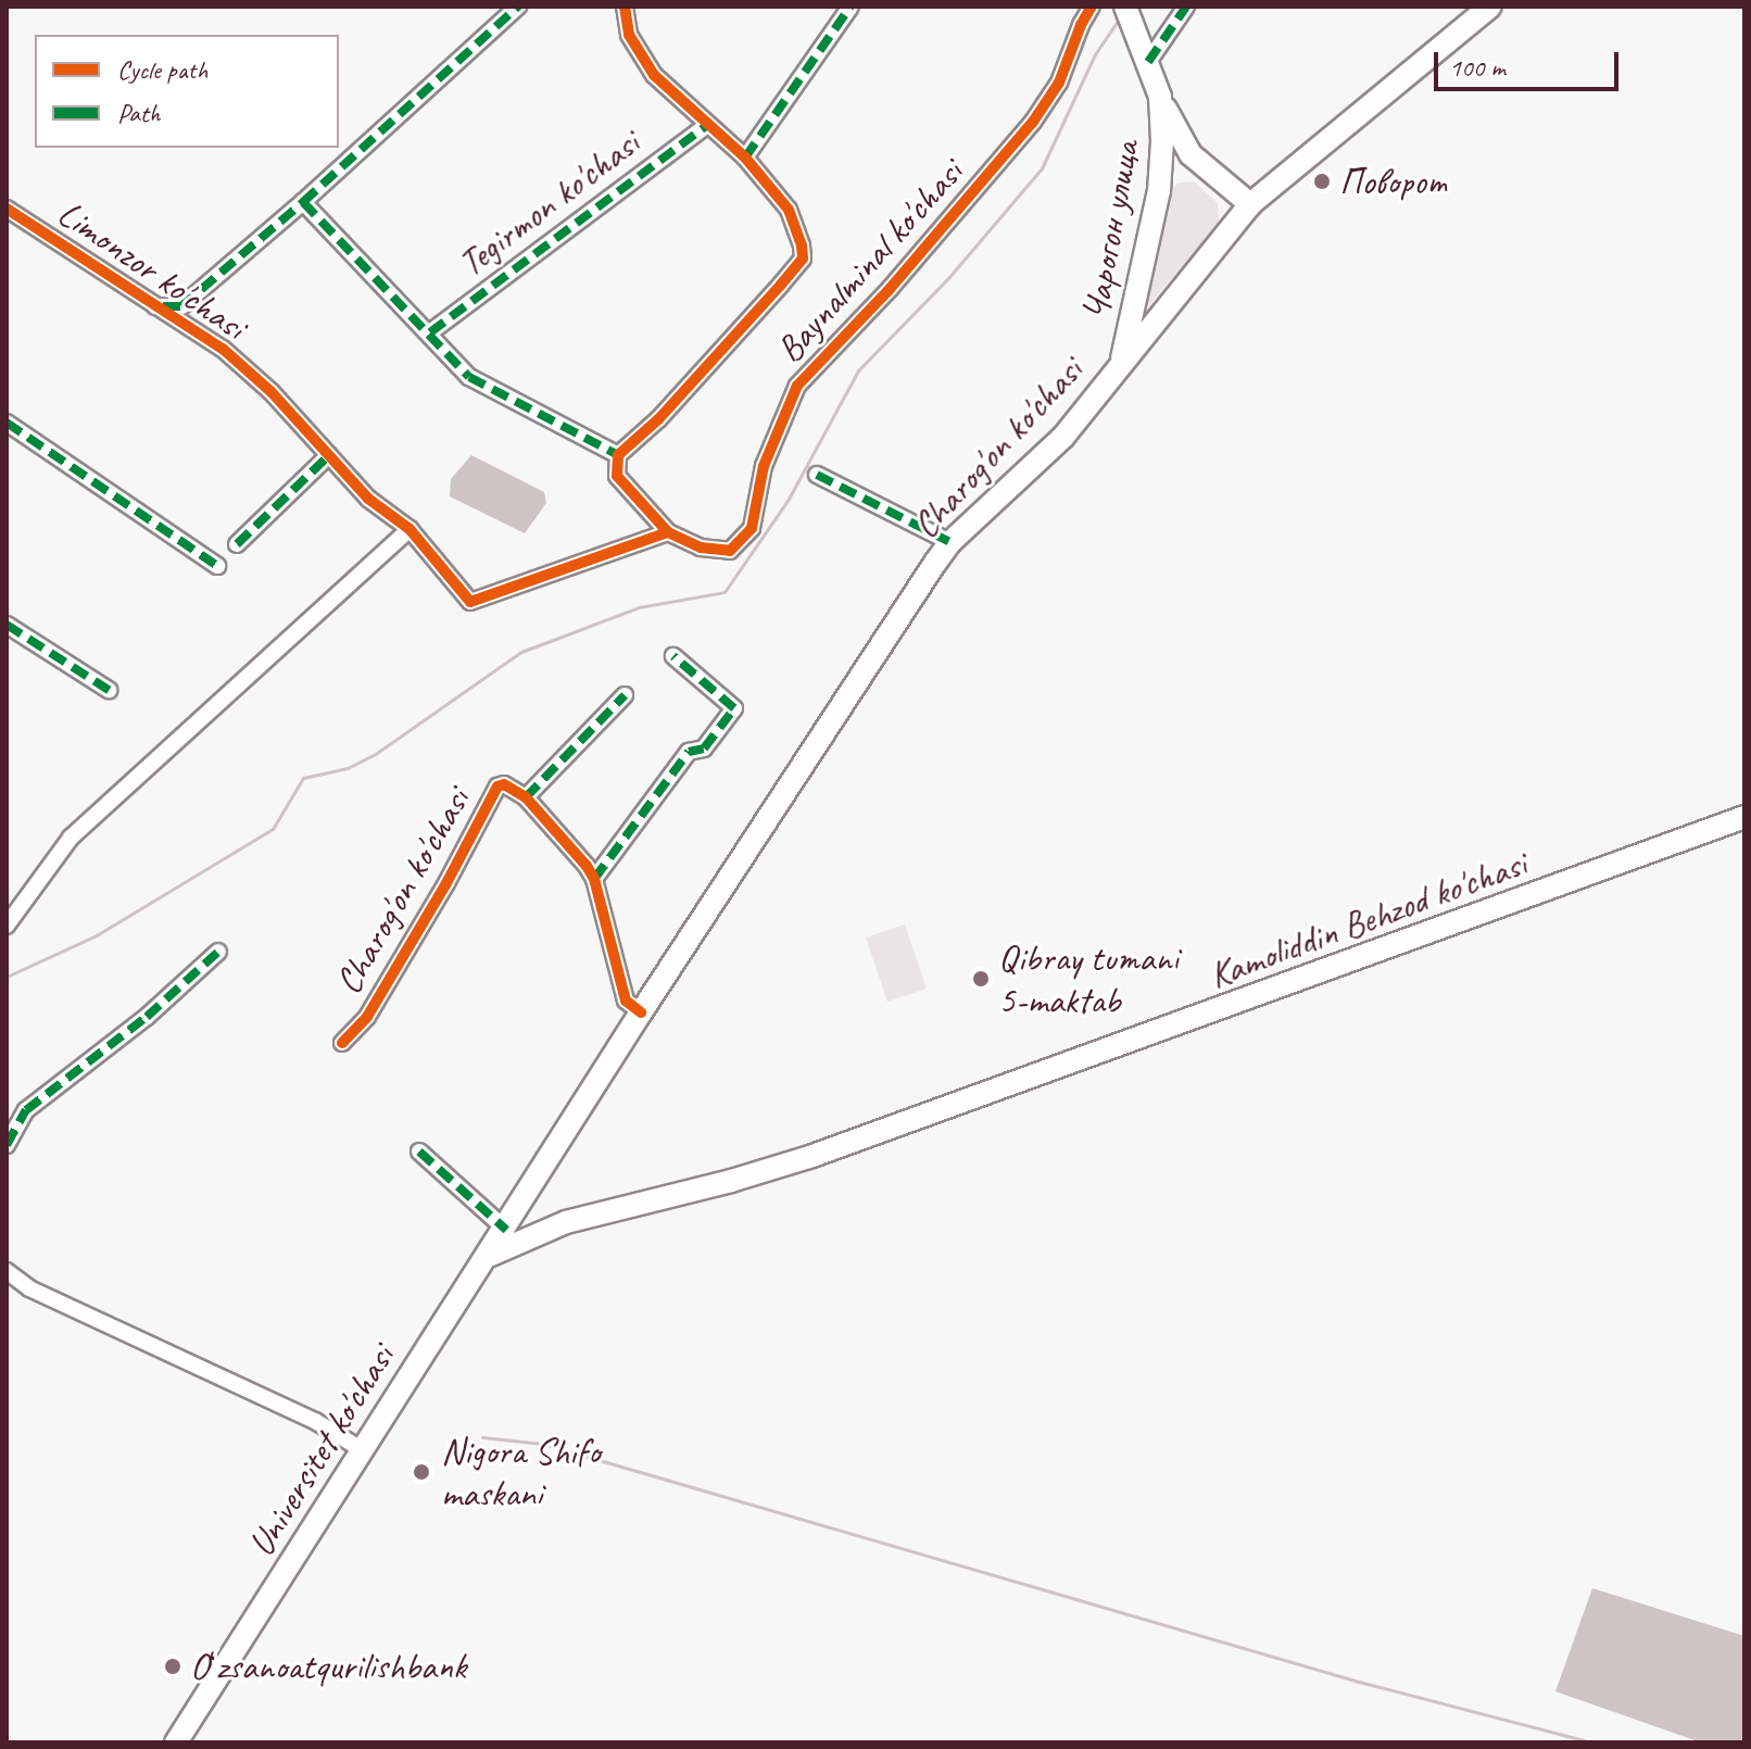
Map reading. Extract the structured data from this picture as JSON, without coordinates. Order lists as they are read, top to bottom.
{
  "streets": {
    "main road": [
      "Чарогон улица",
      "Charog'on ko'chasi",
      "Kamoliddin Behzod ko'chasi",
      "Universitet ko'chasi"
    ],
    "street": ["Tegirmon ko'chasi", "Baynalminal ko'chasi", "Limonzor ko'chasi"]
  },
  "crossings": [
    ["Tegirmon ko'chasi", "Baynalminal ko'chasi"],
    ["Чарогон улица", "Charog'on ko'chasi"],
    ["Baynalminal ko'chasi", "Limonzor ko'chasi"],
    ["Charog'on ko'chasi", "Universitet ko'chasi"],
    ["Kamoliddin Behzod ko'chasi", "Universitet ko'chasi"]
  ],
  "places": [
    "Поворот",
    "Qibray tumani 5-maktab",
    "Nigora Shifo maskani",
    "Oʻzsanoatqurilishbank"
  ],
  "legend": ["Cycle path", "Path"],
  "scale_bar": "100 m"
}
